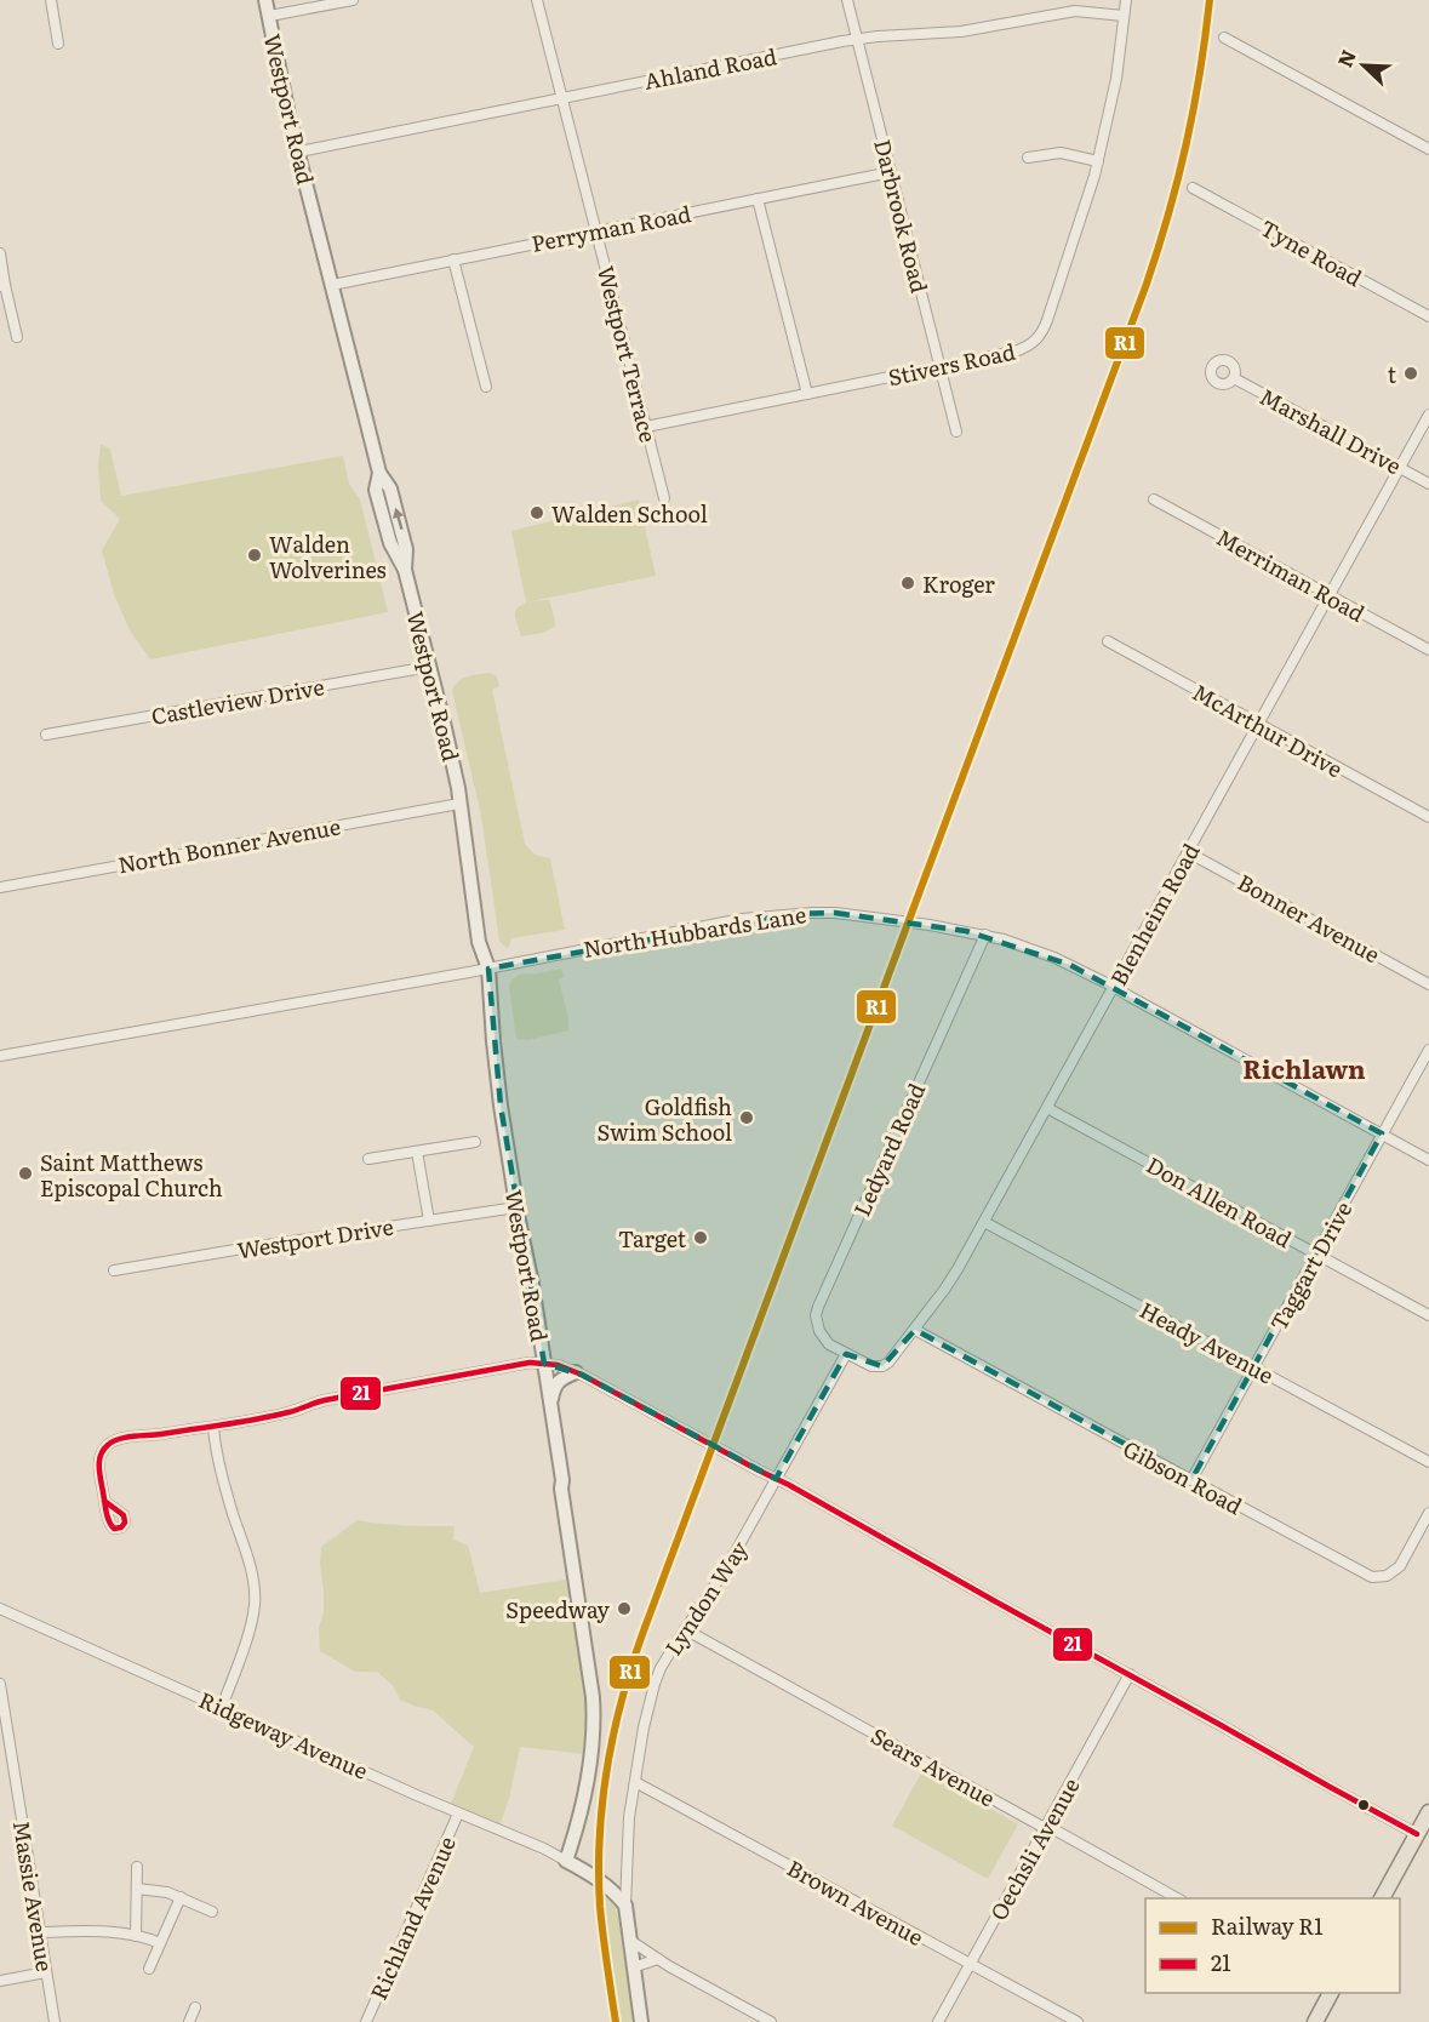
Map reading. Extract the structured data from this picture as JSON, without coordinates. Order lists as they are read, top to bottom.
{
  "streets": {
    "main road": ["Westport Road"],
    "street": [
      "Ahland Road",
      "Darbrook Road",
      "Perryman Road",
      "Tyne Road",
      "Westport Terrace",
      "Stivers Road",
      "Marshall Drive",
      "Merriman Road",
      "Castleview Drive",
      "McArthur Drive",
      "North Bonner Avenue",
      "Blenheim Road",
      "Bonner Avenue",
      "North Hubbards Lane",
      "Ledyard Road",
      "Don Allen Road",
      "Westport Drive",
      "Taggart Drive",
      "Heady Avenue",
      "Gibson Road",
      "Lyndon Way",
      "Ridgeway Avenue",
      "Sears Avenue",
      "Oechsli Avenue",
      "Massie Avenue",
      "Brown Avenue",
      "Richland Avenue"
    ]
  },
  "crossings": [
    ["Ahland Road", "Westport Road"],
    ["Ahland Road", "Darbrook Road"],
    ["Ahland Road", "Westport Terrace"],
    ["Ahland Road", "Stivers Road"],
    ["Westport Road", "Perryman Road"],
    ["Westport Road", "Castleview Drive"],
    ["Westport Road", "North Bonner Avenue"],
    ["Westport Road", "North Hubbards Lane"],
    ["Westport Road", "Westport Drive"],
    ["Westport Road", "Ridgeway Avenue"],
    ["Darbrook Road", "Perryman Road"],
    ["Darbrook Road", "Stivers Road"],
    ["Perryman Road", "Westport Terrace"],
    ["Westport Terrace", "Stivers Road"],
    ["Marshall Drive", "Blenheim Road"],
    ["Merriman Road", "Blenheim Road"],
    ["McArthur Drive", "Blenheim Road"],
    ["Blenheim Road", "Bonner Avenue"],
    ["Blenheim Road", "North Hubbards Lane"],
    ["Blenheim Road", "Ledyard Road"],
    ["Blenheim Road", "Don Allen Road"],
    ["Blenheim Road", "Heady Avenue"],
    ["Blenheim Road", "Gibson Road"],
    ["Blenheim Road", "Lyndon Way"],
    ["North Hubbards Lane", "Ledyard Road"],
    ["North Hubbards Lane", "Taggart Drive"],
    ["Ledyard Road", "Lyndon Way"],
    ["Don Allen Road", "Taggart Drive"],
    ["Taggart Drive", "Heady Avenue"],
    ["Taggart Drive", "Gibson Road"],
    ["Lyndon Way", "Sears Avenue"],
    ["Lyndon Way", "Brown Avenue"],
    ["Ridgeway Avenue", "Richland Avenue"],
    ["Sears Avenue", "Oechsli Avenue"],
    ["Oechsli Avenue", "Brown Avenue"]
  ],
  "districts": ["Richlawn"],
  "places": [
    "t",
    "Walden School",
    "Walden Wolverines",
    "Kroger",
    "Goldfish Swim School",
    "Saint Matthews Episcopal Church",
    "Target",
    "Speedway"
  ],
  "lines": ["rail line R1", "transit line 21"],
  "legend": ["Railway R1", "21"],
  "north": "top left"
}
